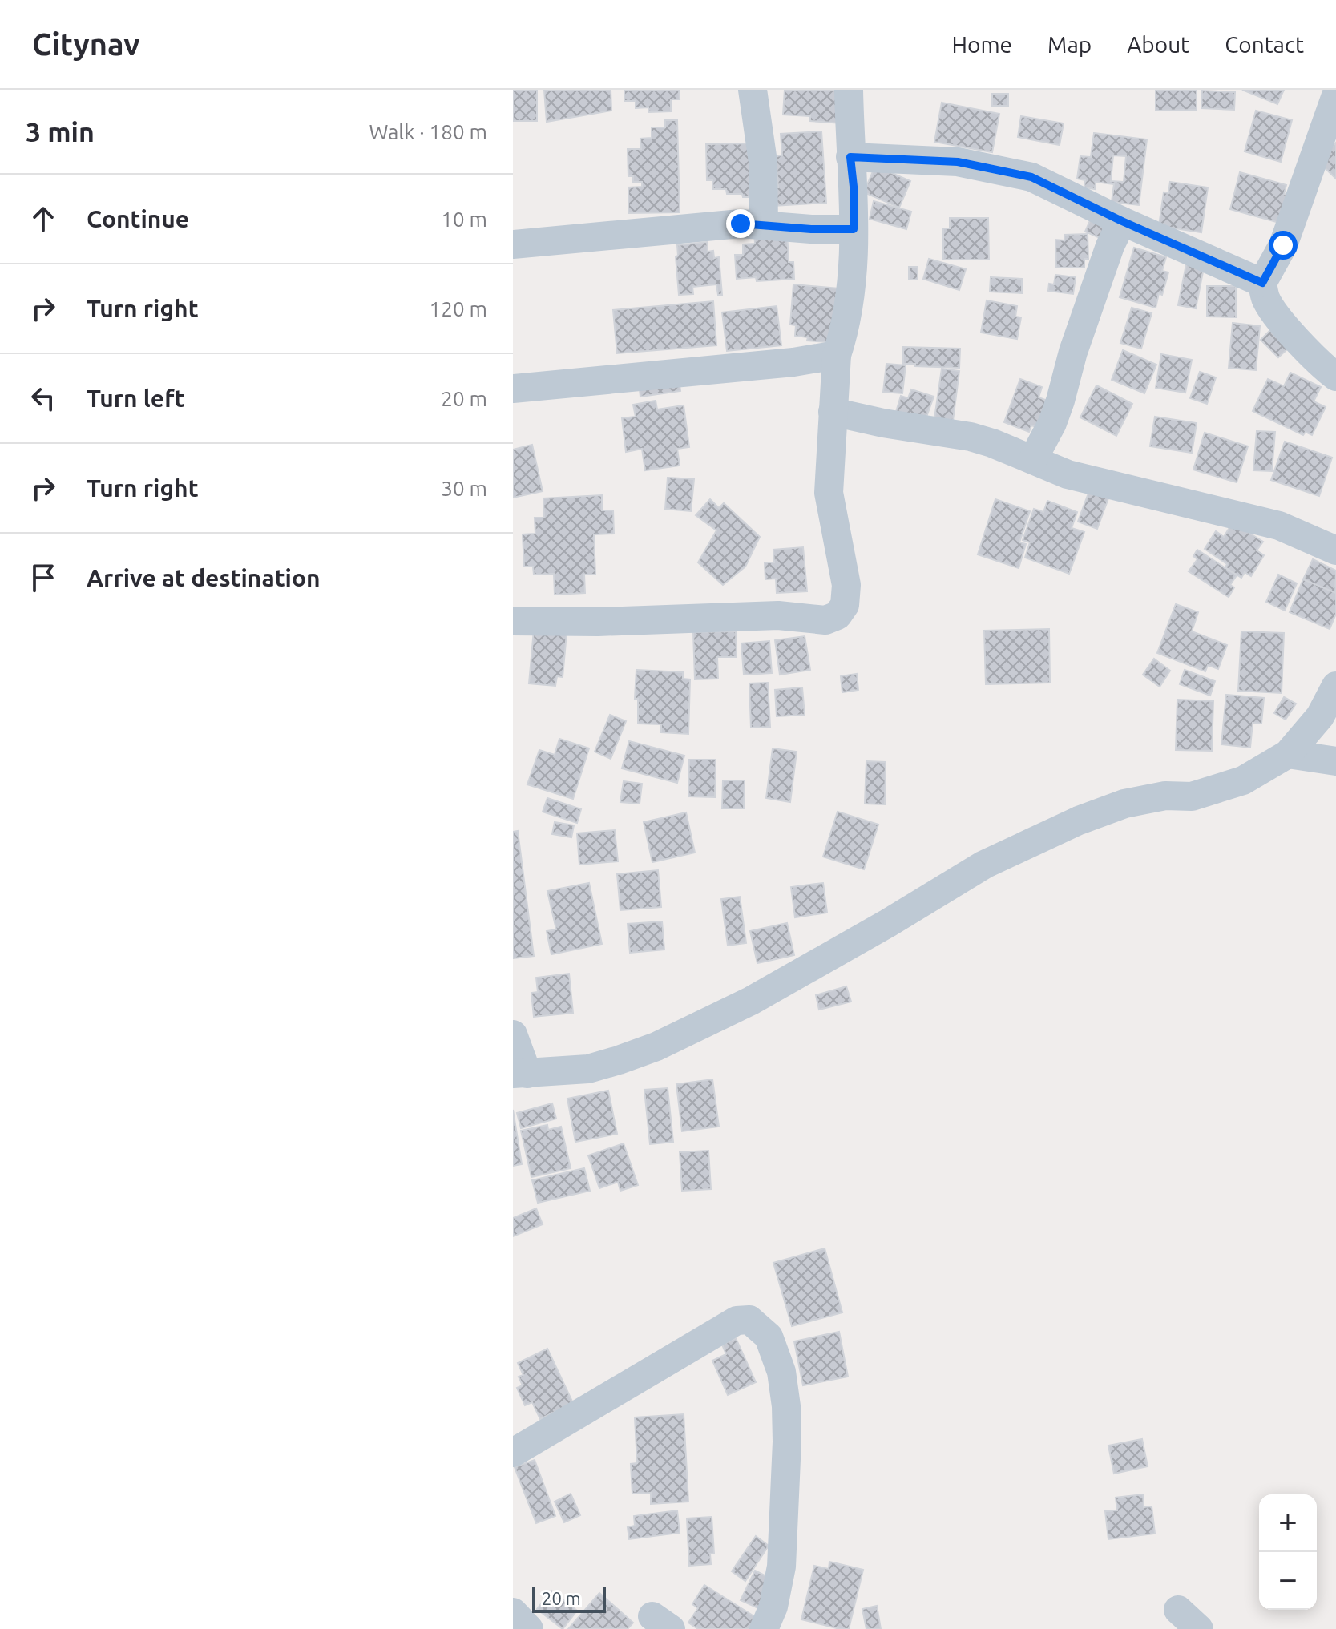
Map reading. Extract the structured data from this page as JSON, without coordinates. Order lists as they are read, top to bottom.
{
  "scale_bar": "20 m",
  "page": {
    "header": "Citynav",
    "nav": [
      "Home",
      "Map",
      "About",
      "Contact"
    ],
    "heading": ["3 min", "Walk · 180 m"],
    "list": [
      ["Continue", "10 m"],
      ["Turn right", "120 m"],
      ["Turn left", "20 m"],
      ["Turn right", "30 m"],
      "Arrive at destination"
    ],
    "map_buttons": ["+", "−"],
    "scale": "20 m"
  }
}
